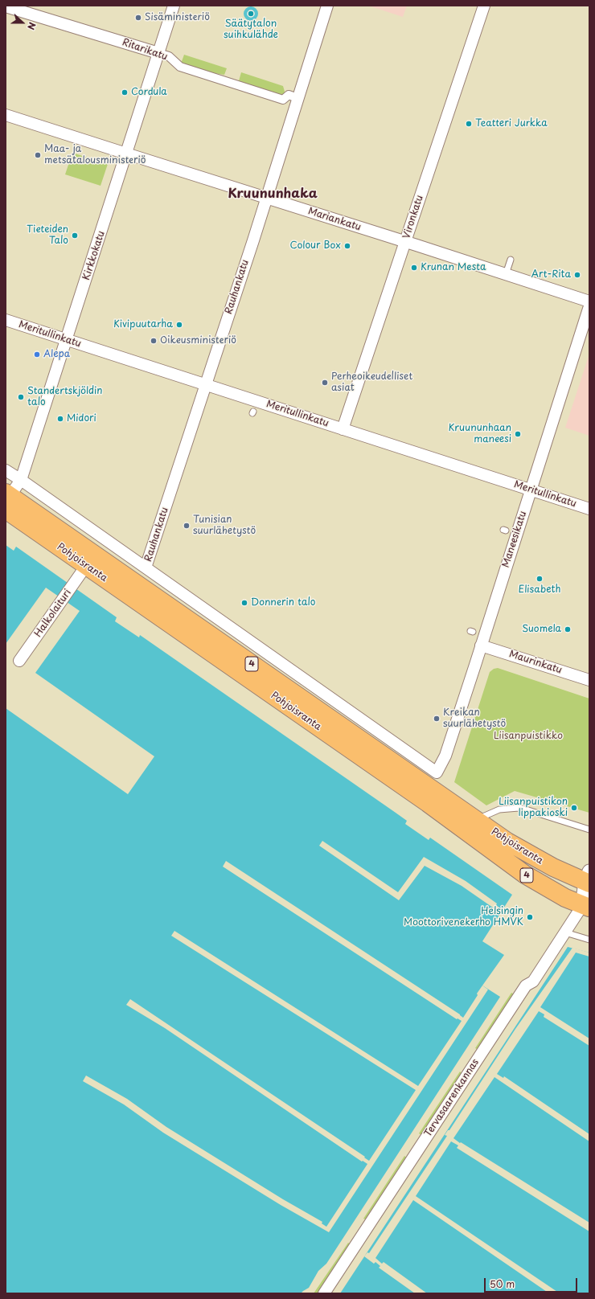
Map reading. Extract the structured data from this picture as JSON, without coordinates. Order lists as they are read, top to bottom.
{
  "streets": {
    "main road": ["Pohjoisranta", "4"],
    "street": [
      "Ritarikatu",
      "Vironkatu",
      "Mariankatu",
      "Kirkkokatu",
      "Rauhankatu",
      "Meritullinkatu",
      "Maneesikatu",
      "Halkolaituri",
      "Maurinkatu",
      "Tervasaarenkannas"
    ]
  },
  "crossings": [
    ["Ritarikatu", "Kirkkokatu"],
    ["Ritarikatu", "Rauhankatu"],
    ["Vironkatu", "Mariankatu"],
    ["Vironkatu", "Meritullinkatu"],
    ["Mariankatu", "Kirkkokatu"],
    ["Mariankatu", "Rauhankatu"],
    ["Kirkkokatu", "Meritullinkatu"],
    ["Kirkkokatu", "Pohjoisranta"],
    ["Rauhankatu", "Meritullinkatu"],
    ["Rauhankatu", "Maneesikatu"],
    ["Meritullinkatu", "Maneesikatu"],
    ["Maneesikatu", "Maurinkatu"],
    ["Pohjoisranta", "Halkolaituri"],
    ["Pohjoisranta", "Tervasaarenkannas"]
  ],
  "districts": ["Kruununhaka"],
  "parks": ["Liisanpuistikko"],
  "places": [
    "Säätytalon suihkulähde",
    "Sisäministeriö",
    "Cordula",
    "Teatteri Jurkka",
    "Maa- ja metsätalousministeriö",
    "Tieteiden Talo",
    "Colour Box",
    "Krunan Mesta",
    "Art-Rita",
    "Kivipuutarha",
    "Oikeusministeriö",
    "Alepa",
    "Perheoikeudelliset asiat",
    "Standertskjöldin talo",
    "Midori",
    "Kruununhaan maneesi",
    "Tunisian suurlähetystö",
    "Elisabeth",
    "Donnerin talo",
    "Suomela",
    "Kreikan suurlähetystö",
    "Liisanpuistikon lippakioski",
    "Helsingin Moottorivenekerho HMVK"
  ],
  "scale_bar": "50 m",
  "north": "right"
}
